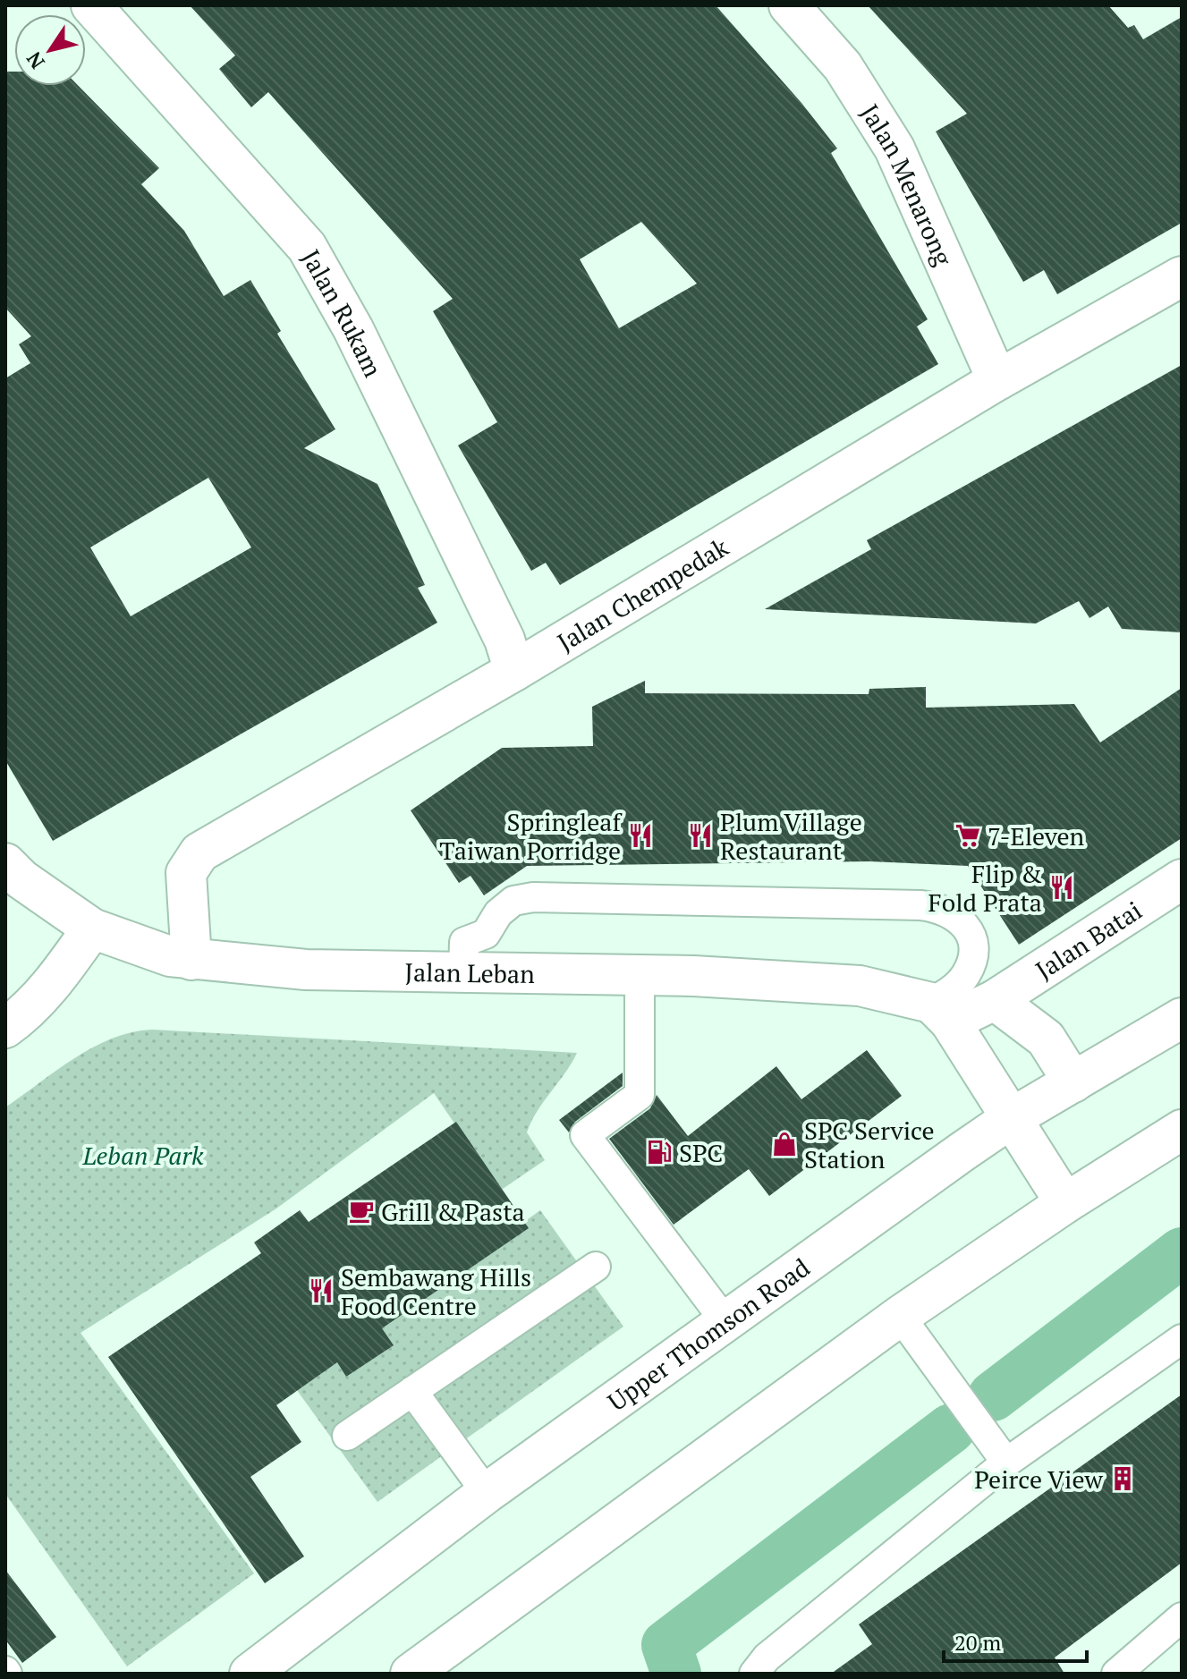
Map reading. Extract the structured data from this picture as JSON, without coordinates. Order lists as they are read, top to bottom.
{
  "streets": {
    "street": [
      "Jalan Menarong",
      "Jalan Rukam",
      "Jalan Chempedak",
      "Jalan Batai",
      "Jalan Leban",
      "Upper Thomson Road"
    ]
  },
  "crossings": [
    ["Jalan Menarong", "Jalan Chempedak"],
    ["Jalan Rukam", "Jalan Chempedak"],
    ["Jalan Chempedak", "Jalan Leban"]
  ],
  "parks": ["Leban Park"],
  "places": {
    "restaurant": [
      "Springleaf Taiwan Porridge",
      "Plum Village Restaurant",
      "Flip & Fold Prata",
      "Sembawang Hills Food Centre"
    ],
    "supermarket": ["7-Eleven"],
    "shop": ["SPC Service Station"],
    "fuel station": ["SPC"],
    "cafe": ["Grill & Pasta"],
    "building": ["Peirce View"]
  },
  "scale_bar": "20 m",
  "north": "bottom left"
}
